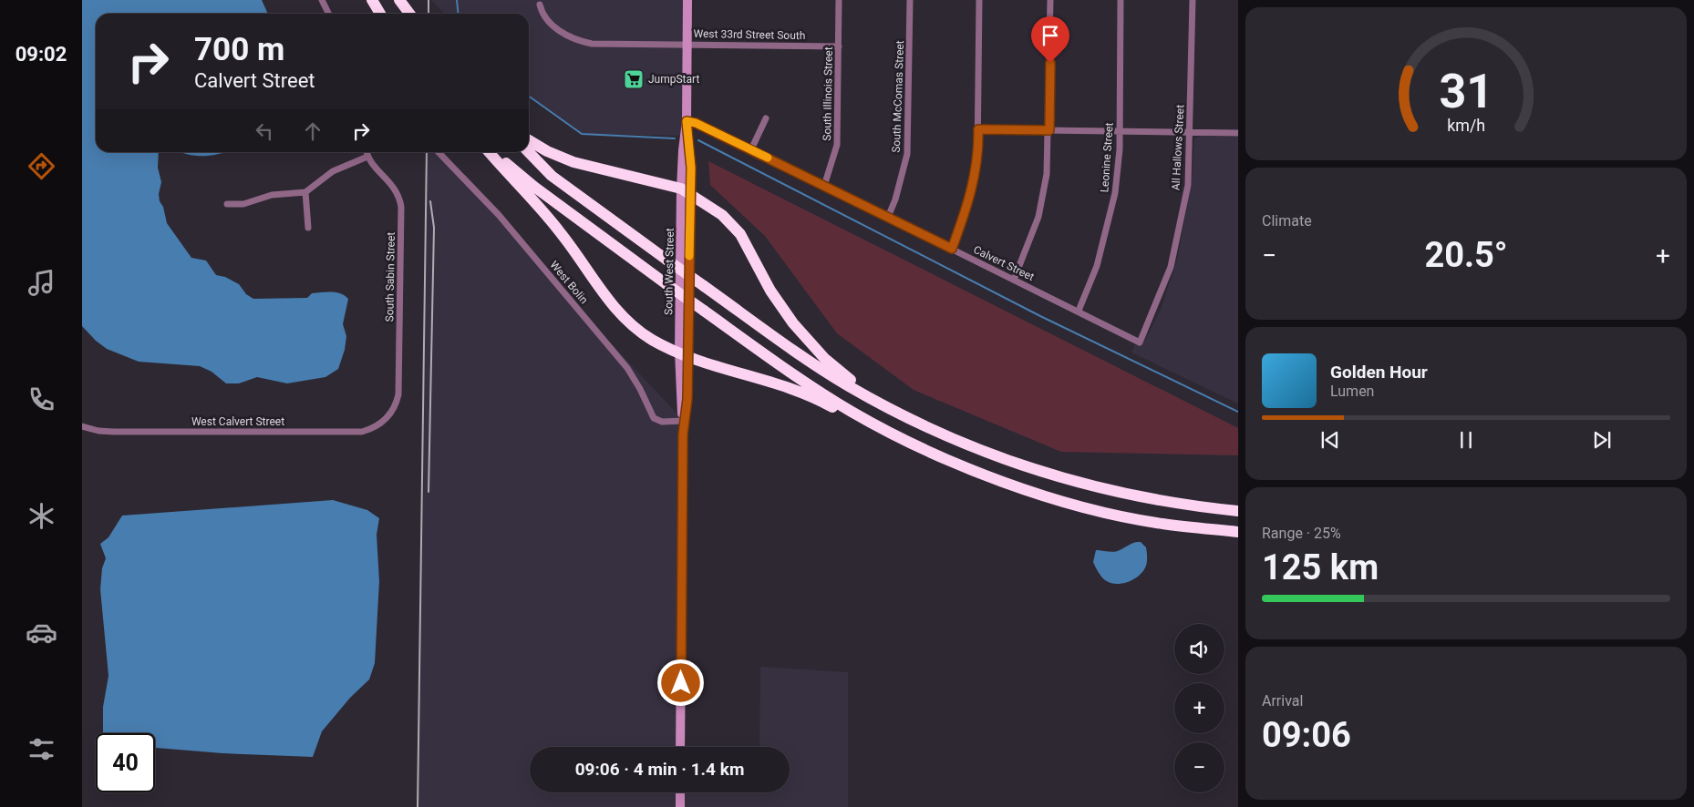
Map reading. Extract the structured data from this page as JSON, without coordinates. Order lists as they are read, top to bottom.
{
  "streets": {
    "street": [
      "West 33rd Street South",
      "South Illinois Street",
      "South McComas Street",
      "All Hallows Street",
      "Leonine Street",
      "Calvert Street",
      "South West Street",
      "South Sabin Street",
      "West Bolin",
      "West Calvert Street"
    ]
  },
  "crossings": [
    ["West 33rd Street South", "South Illinois Street"],
    ["West 33rd Street South", "South West Street"],
    ["South Illinois Street", "Calvert Street"],
    ["South McComas Street", "Calvert Street"],
    ["All Hallows Street", "Calvert Street"],
    ["Leonine Street", "Calvert Street"],
    ["Calvert Street", "South West Street"],
    ["South West Street", "West Bolin"],
    ["South Sabin Street", "West Calvert Street"]
  ],
  "places": {
    "supermarket": ["JumpStart"]
  },
  "page": {
    "tabs": "09:02",
    "turn": ["700 m", "Calvert Street"],
    "tile": [
      "Climate",
      ["Range · 25%", "125 km"],
      ["Arrival", "09:06"]
    ],
    "heat": ["−", "20.5°", "+"],
    "song": ["Golden Hour", "Lumen"],
    "map_buttons": ["+", "−"],
    "limit": "40",
    "trip": "09:06 · 4 min · 1.4 km",
    "gauge": ["31", "km/h"]
  }
}
